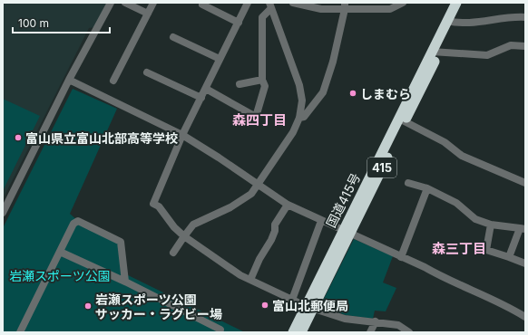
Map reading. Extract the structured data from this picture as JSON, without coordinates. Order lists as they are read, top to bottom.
{
  "streets": {
    "highway": ["415", "国道415号"]
  },
  "districts": ["森四丁目", "森三丁目"],
  "parks": ["岩瀬スポーツ公園"],
  "places": [
    "しまむら",
    "富山県立富山北部高等学校",
    "富山北郵便局",
    "岩瀬スポーツ公園 サッカー・ラグビー場"
  ],
  "scale_bar": "100 m"
}
